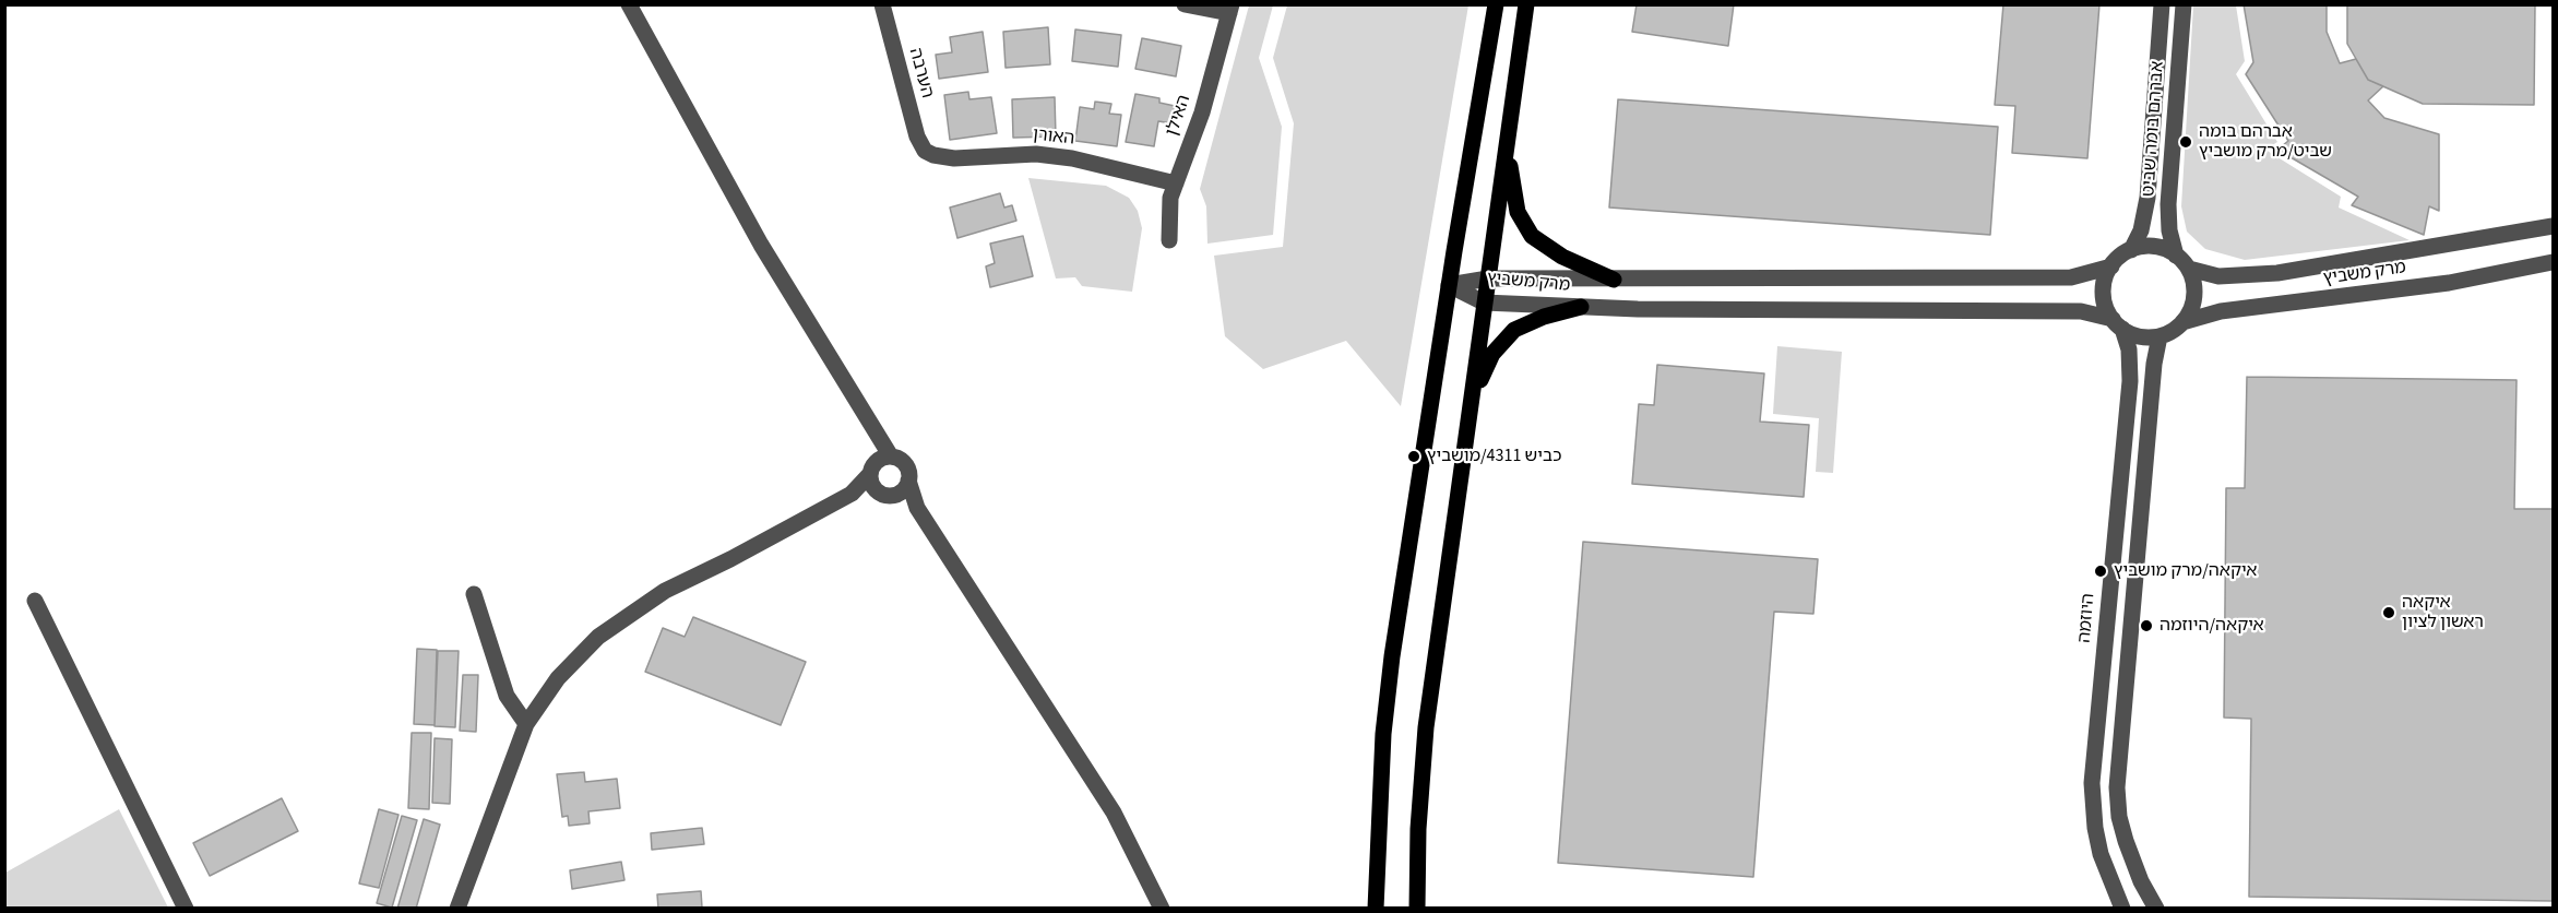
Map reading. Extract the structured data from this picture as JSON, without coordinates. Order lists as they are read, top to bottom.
{
  "streets": {
    "street": [
      "הערבה",
      "האילן",
      "אברהם בומה שביט",
      "האורן",
      "מרק משביץ",
      "היוזמה"
    ]
  },
  "crossings": [
    ["הערבה", "האורן"],
    ["האילן", "האורן"],
    ["אברהם בומה שביט", "מרק משביץ"],
    ["אברהם בומה שביט", "היוזמה"],
    ["מרק משביץ", "היוזמה"]
  ],
  "places": [
    "אברהם בומה שביט/מרק מושביץ",
    "כביש 4311/מושביץ",
    "איקאה/מרק מושביץ",
    "איקאה ראשון לציון",
    "איקאה/היוזמה"
  ]
}
